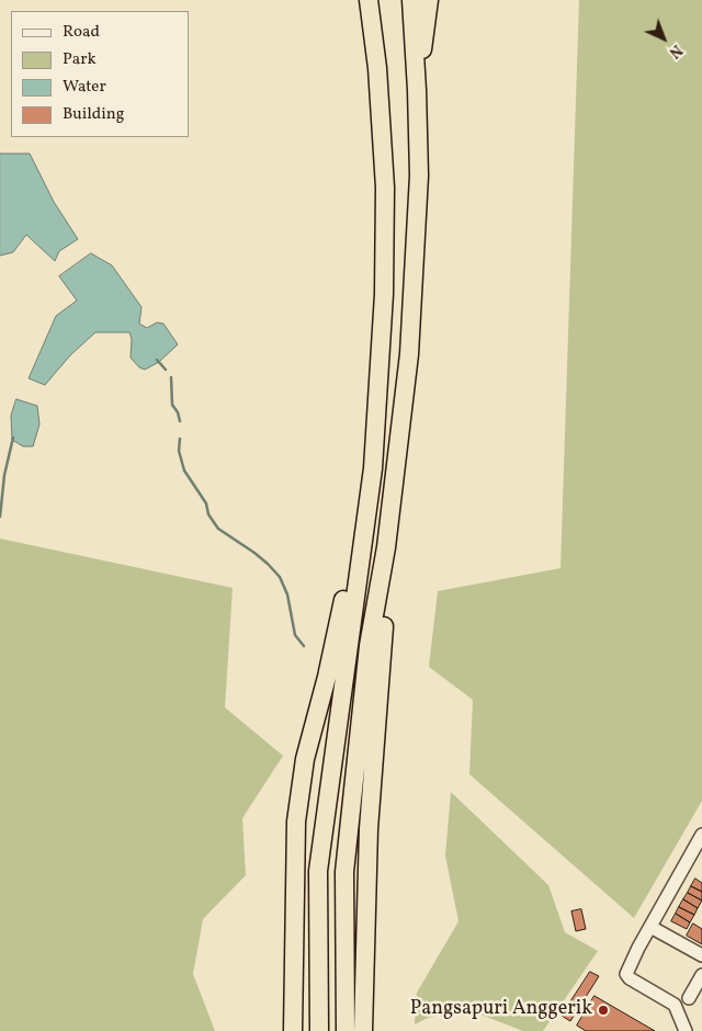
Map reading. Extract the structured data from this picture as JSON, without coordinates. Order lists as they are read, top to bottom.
{
  "places": ["Pangsapuri Anggerik"],
  "legend": [
    "Road",
    "Park",
    "Water",
    "Building"
  ],
  "north": "bottom right"
}
